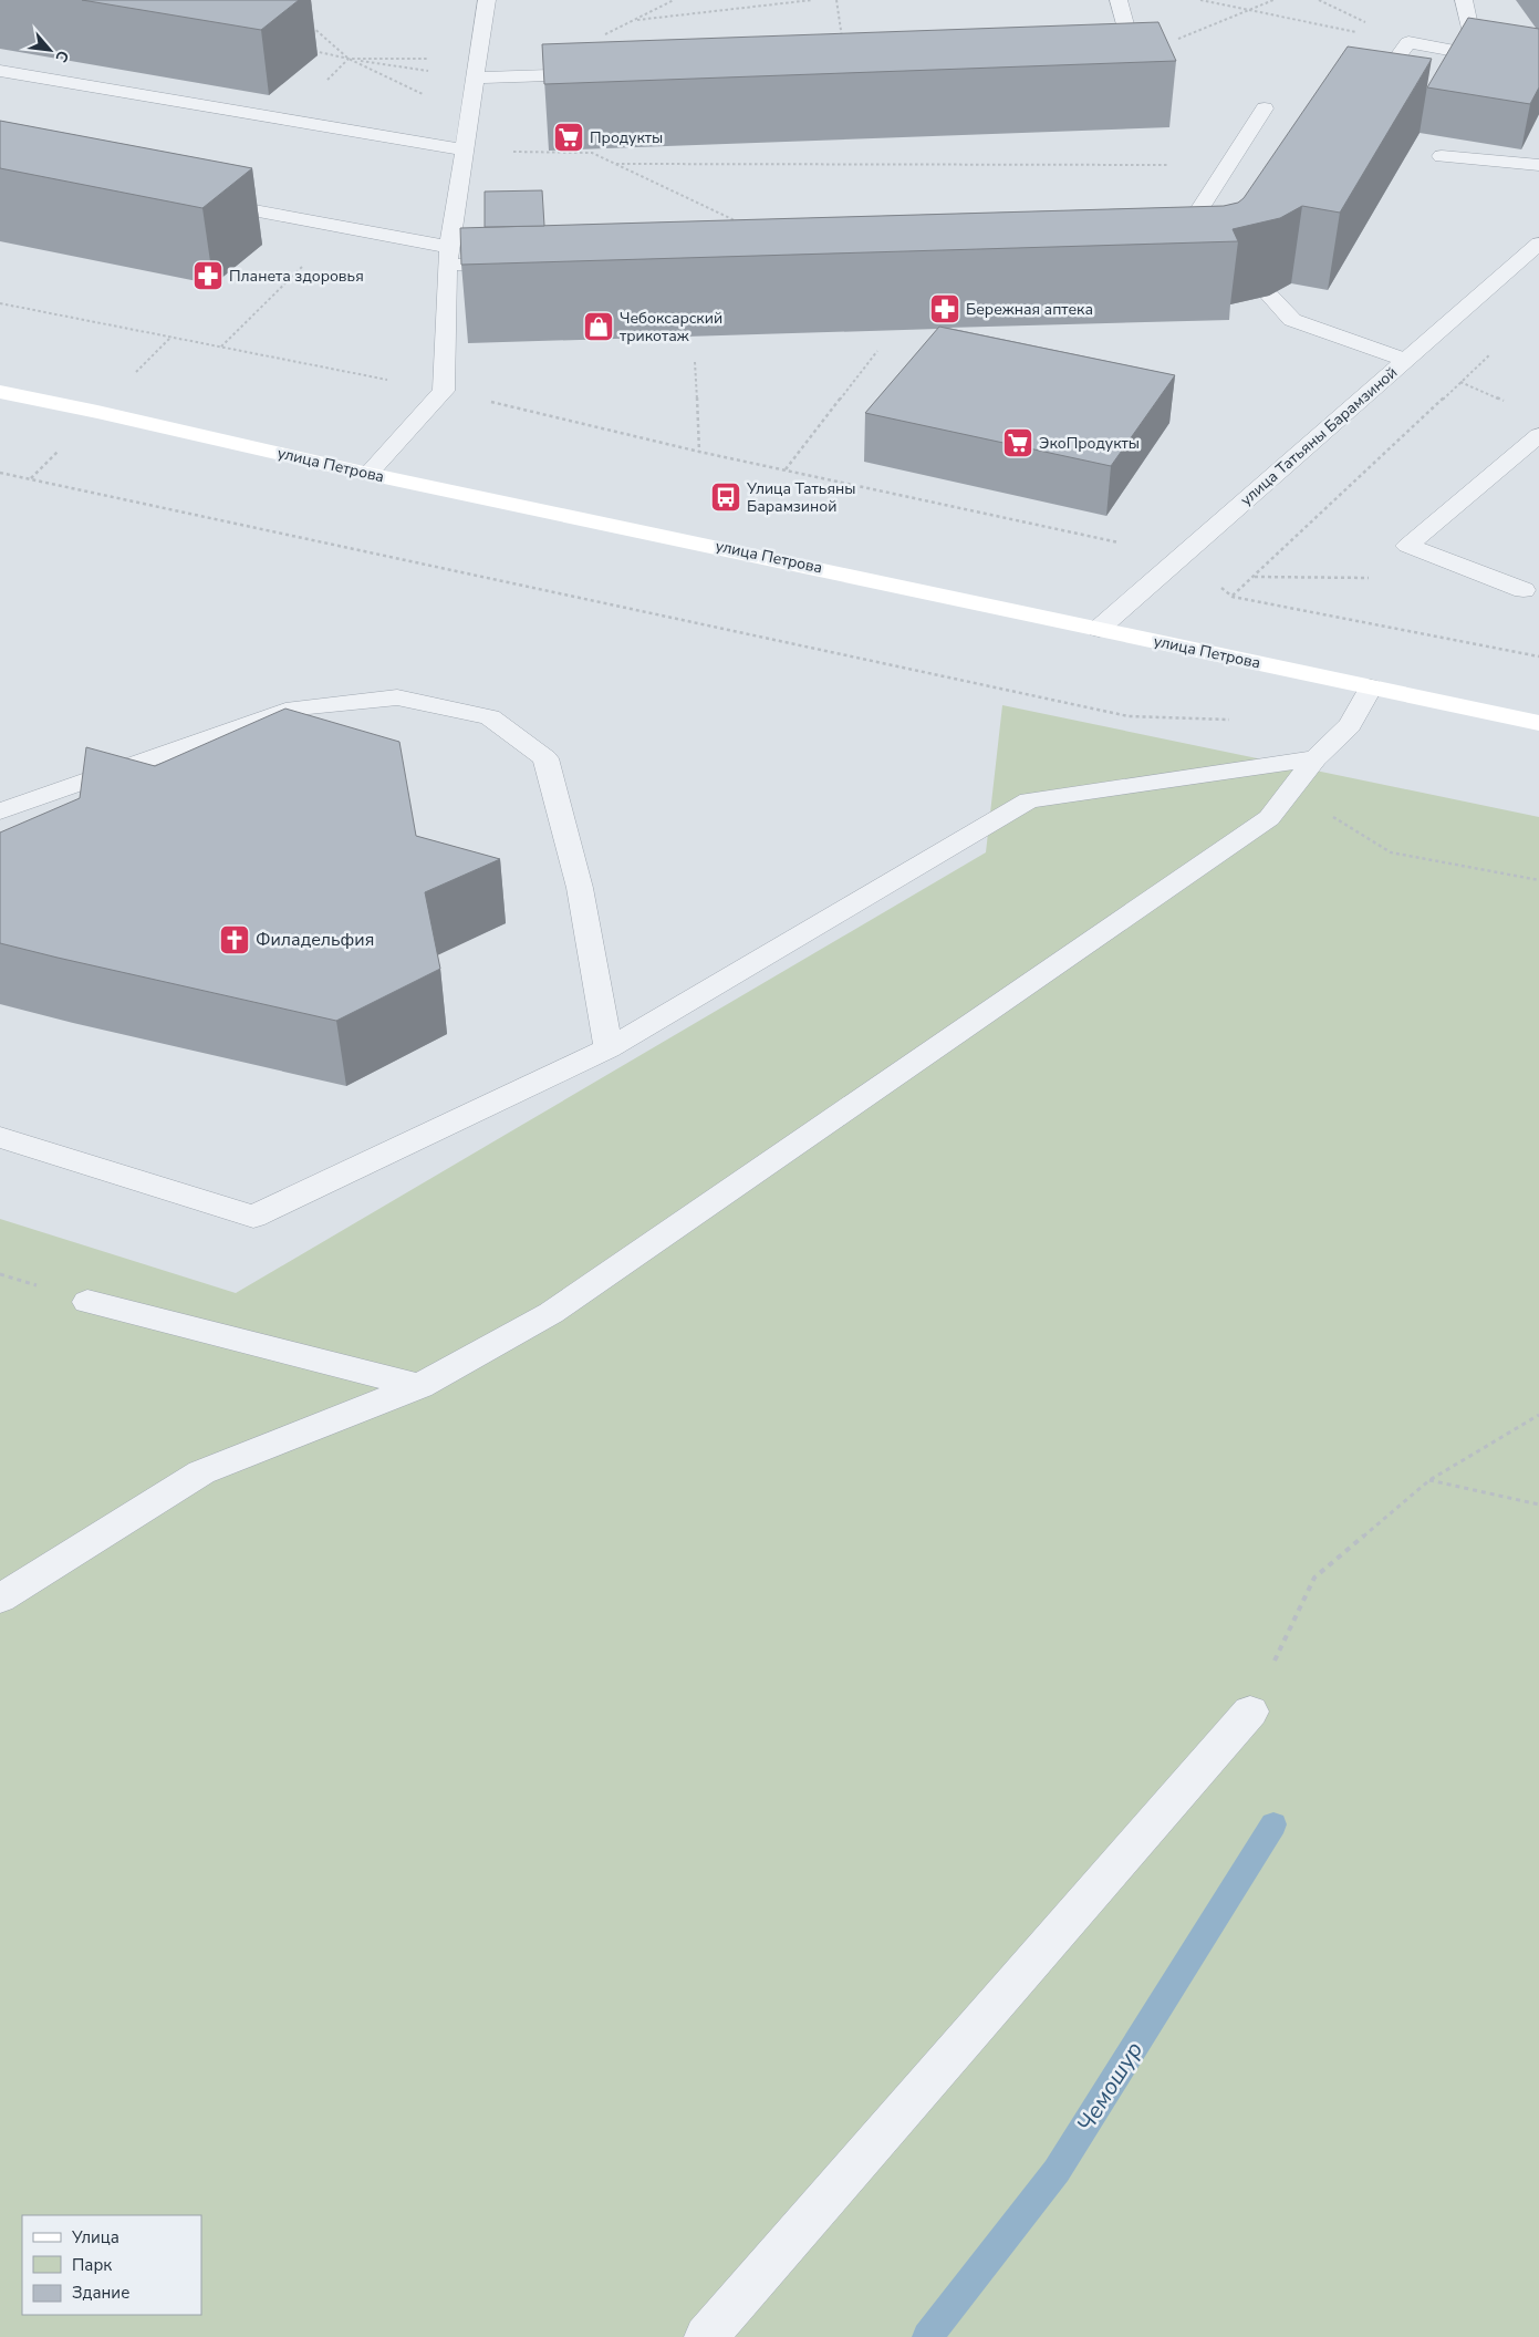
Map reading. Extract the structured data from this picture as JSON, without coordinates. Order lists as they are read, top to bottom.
{
  "streets": {
    "main road": ["улица Петрова"],
    "street": ["улица Татьяны Барамзиной"]
  },
  "crossings": [
    ["улица Татьяны Барамзиной", "улица Петрова"]
  ],
  "water": ["Чемошур"],
  "places": {
    "supermarket": ["Продукты", "ЭкоПродукты"],
    "pharmacy": ["Планета здоровья", "Бережная аптека"],
    "shop": ["Чебоксарский трикотаж"],
    "bus stop": ["Улица Татьяны Барамзиной"],
    "church": ["Филадельфия"]
  },
  "legend": ["Улица", "Парк", "Здание"],
  "north": "bottom right"
}
